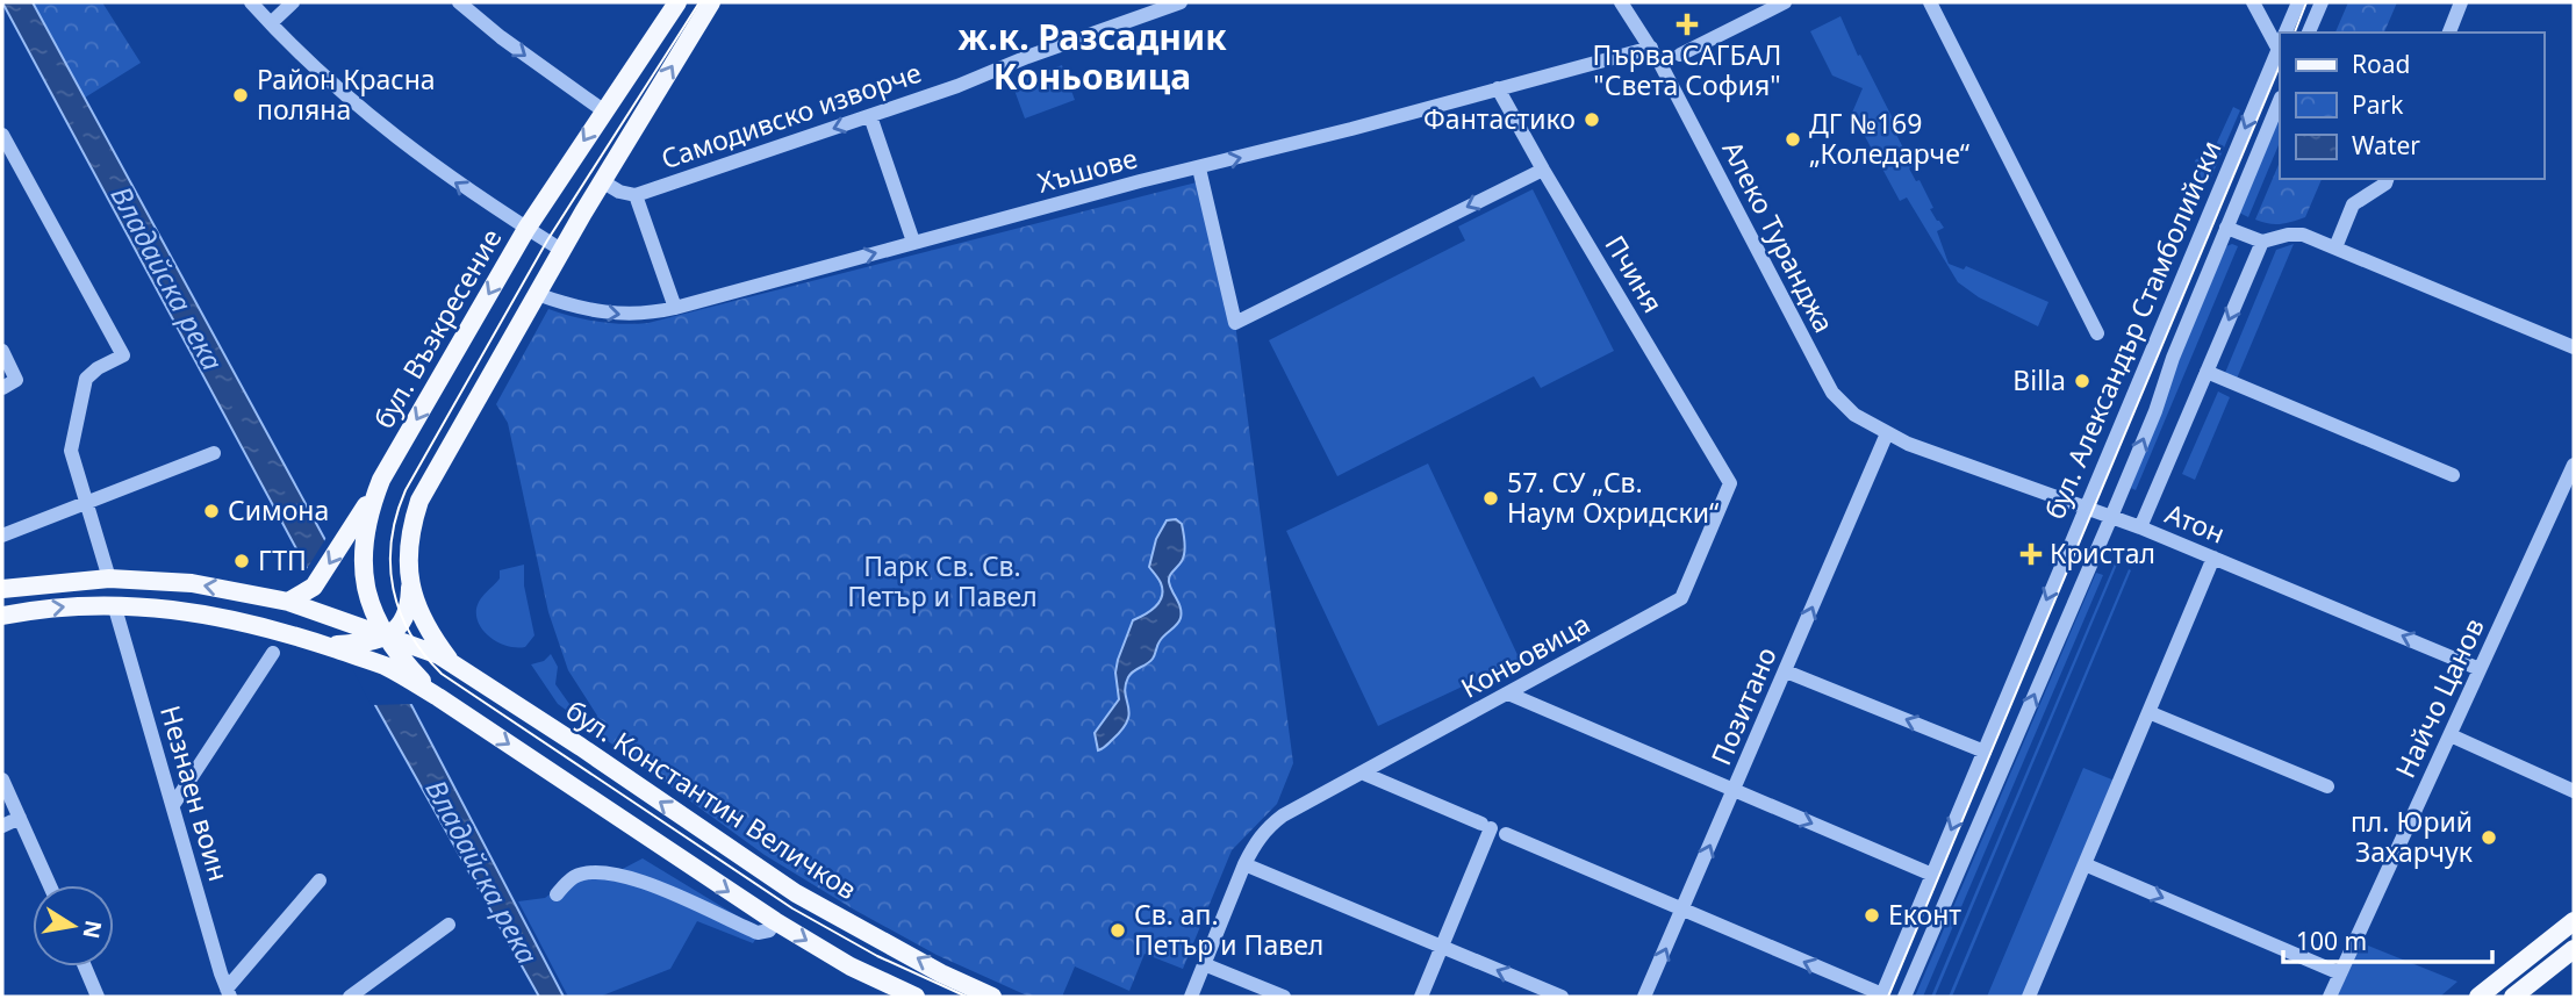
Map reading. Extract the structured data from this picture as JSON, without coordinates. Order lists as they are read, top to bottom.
{
  "streets": {
    "main road": ["бул. Възкресение", "бул. Константин Величков"],
    "street": [
      "Самодивско изворче",
      "Хъшове",
      "Алеко Туранджа",
      "Пчиня",
      "бул. Александър Стамболийски",
      "Атон",
      "Коньовица",
      "Найчо Цанов",
      "Позитано",
      "Незнаен воин"
    ]
  },
  "crossings": [
    ["Хъшове", "Алеко Туранджа"],
    ["Хъшове", "Пчиня"],
    ["Алеко Туранджа", "Атон"],
    ["Алеко Туранджа", "Позитано"],
    ["Пчиня", "Коньовица"],
    ["бул. Александър Стамболийски", "Атон"],
    ["Атон", "Найчо Цанов"],
    ["Атон", "Позитано"]
  ],
  "one_way": [
    "Самодивско изворче",
    "Хъшове",
    "Атон",
    "Позитано"
  ],
  "districts": ["ж.к. Разсадник Коньовица"],
  "water": ["Владайска река"],
  "parks": ["Парк Св. Св. Петър и Павел"],
  "places": {
    "health": ["Първа САГБАЛ \"Света София\"", "Кристал"],
    "other": [
      "Район Красна поляна",
      "Фантастико",
      "ДГ №169 „Коледарче“",
      "Billa",
      "57. СУ „Св. Наум Охридски“",
      "Симона",
      "ГТП",
      "пл. Юрий Захарчук",
      "Еконт",
      "Св. ап. Петър и Павел"
    ]
  },
  "legend": ["Road", "Park", "Water"],
  "scale_bar": "100 m",
  "north": "right"
}
